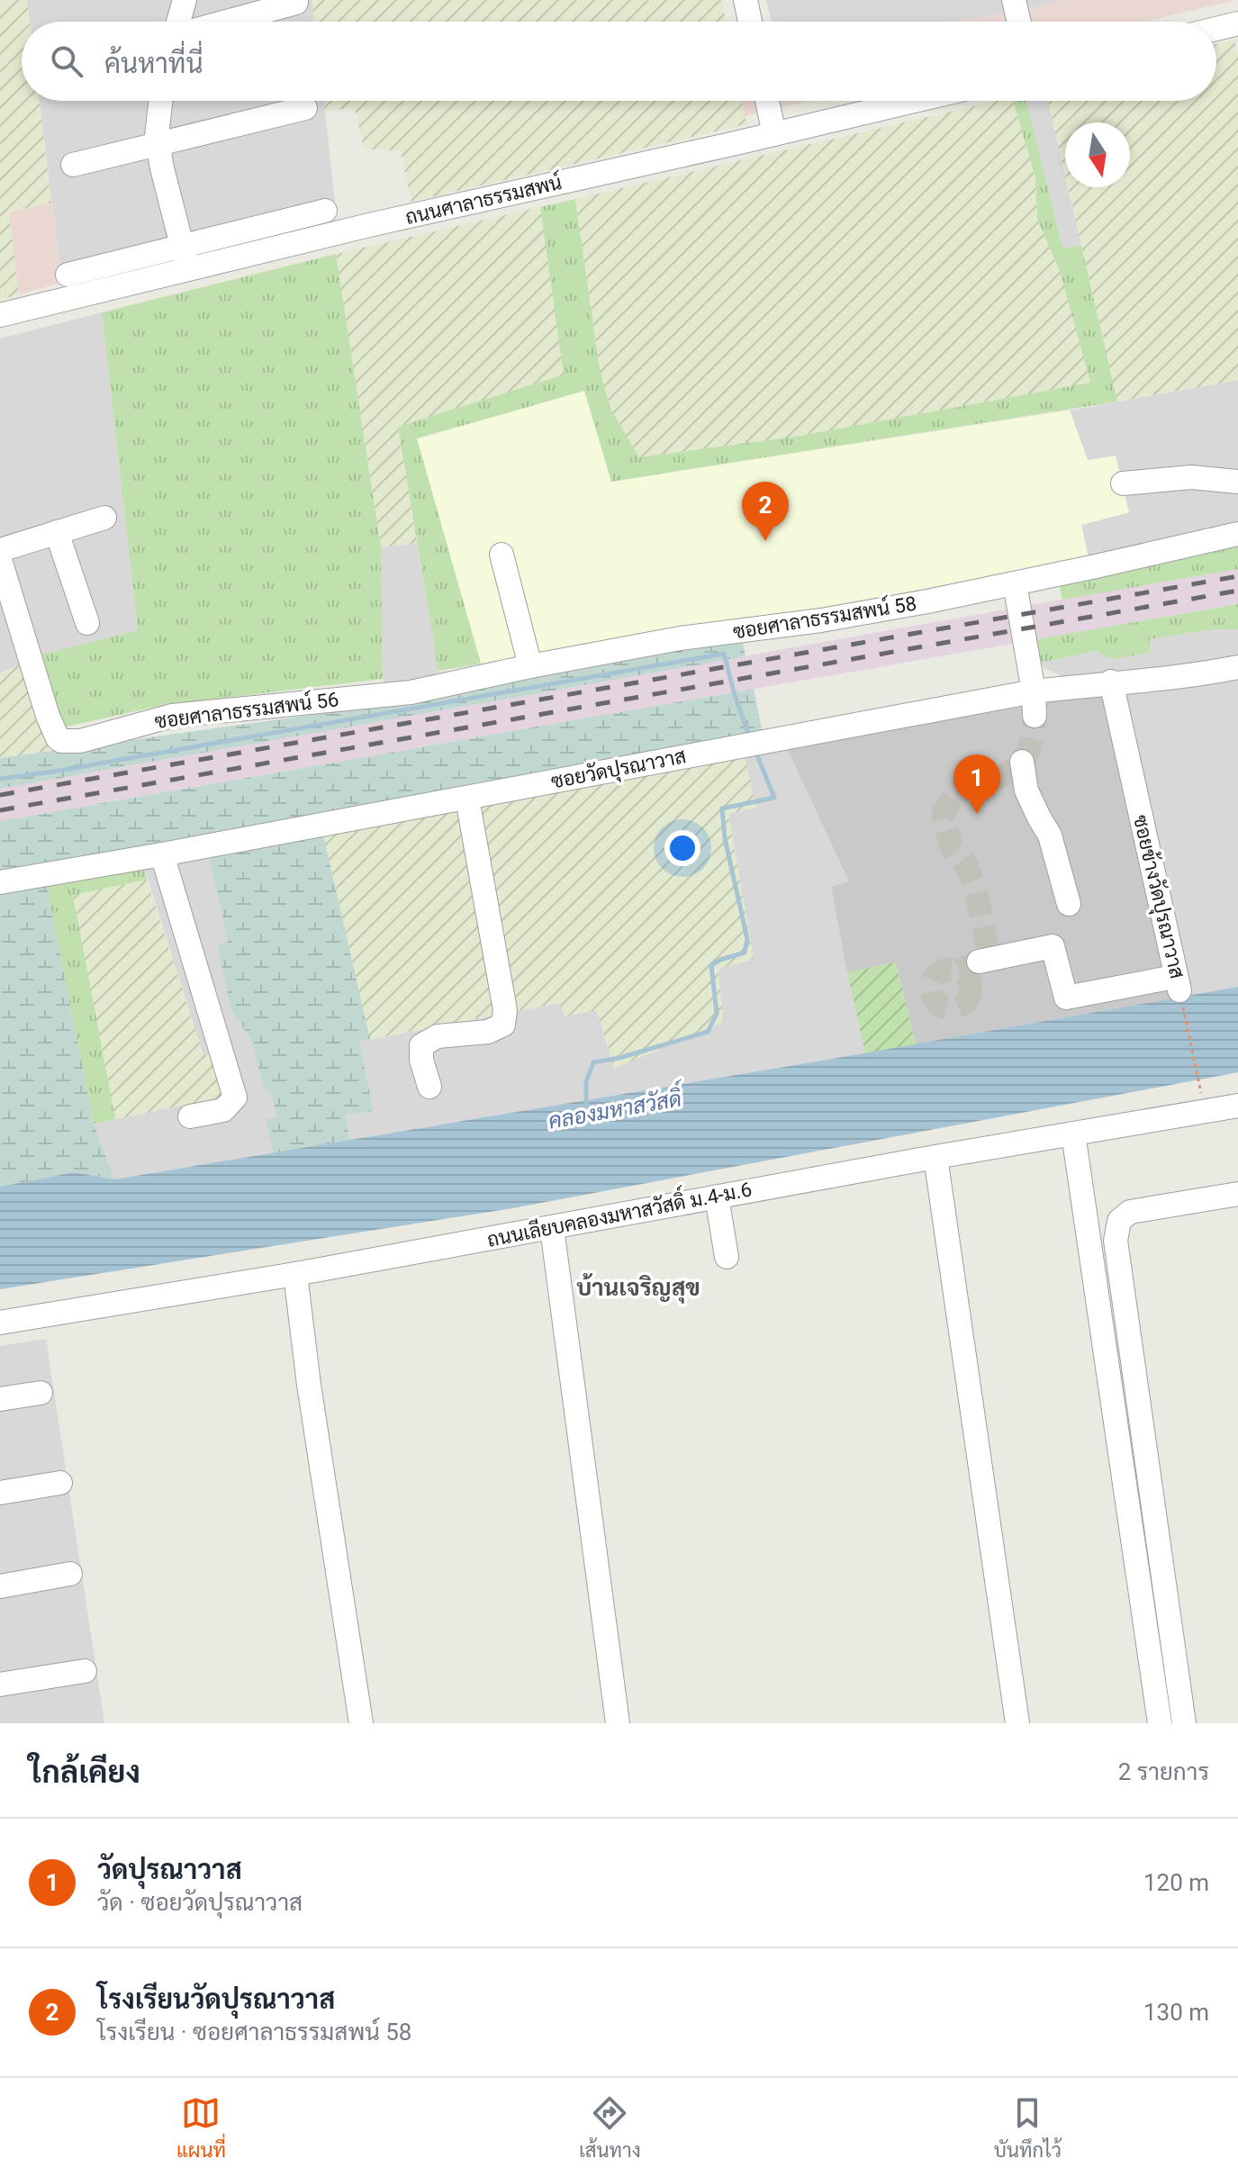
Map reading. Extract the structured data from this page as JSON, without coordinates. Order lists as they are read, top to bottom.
{
  "streets": {
    "street": [
      "ถนนศาลาธรรมสพน์",
      "ซอยศาลาธรรมสพน์ 58",
      "ซอยศาลาธรรมสพน์ 56",
      "ซอยวัดปุรณาวาส",
      "ซอยข้างวัดปุรณาวาส",
      "ถนนเลียบคลองมหาสวัสดิ์ ม.4-ม.6"
    ]
  },
  "crossings": [
    ["ซอยศาลาธรรมสพน์ 58", "ซอยศาลาธรรมสพน์ 56"],
    ["ซอยวัดปุรณาวาส", "ซอยข้างวัดปุรณาวาส"],
    ["ซอยข้างวัดปุรณาวาส", "ถนนเลียบคลองมหาสวัสดิ์ ม.4-ม.6"]
  ],
  "districts": ["บ้านเจริญสุข"],
  "water": ["คลองมหาสวัสดิ์"],
  "north": "bottom",
  "page": {
    "search": "ค้นหาที่นี่",
    "pins": ["2", "1"],
    "heading": ["ใกล้เคียง", "2 รายการ"],
    "list": [
      {
        "mark": "1",
        "name": "วัดปุรณาวาส",
        "note": "วัด · ซอยวัดปุรณาวาส",
        "value": "120 m"
      },
      {
        "mark": "2",
        "name": "โรงเรียนวัดปุรณาวาส",
        "note": "โรงเรียน · ซอยศาลาธรรมสพน์ 58",
        "value": "130 m"
      }
    ],
    "nav": ["แผนที่", "เส้นทาง", "บันทึกไว้"]
  }
}
